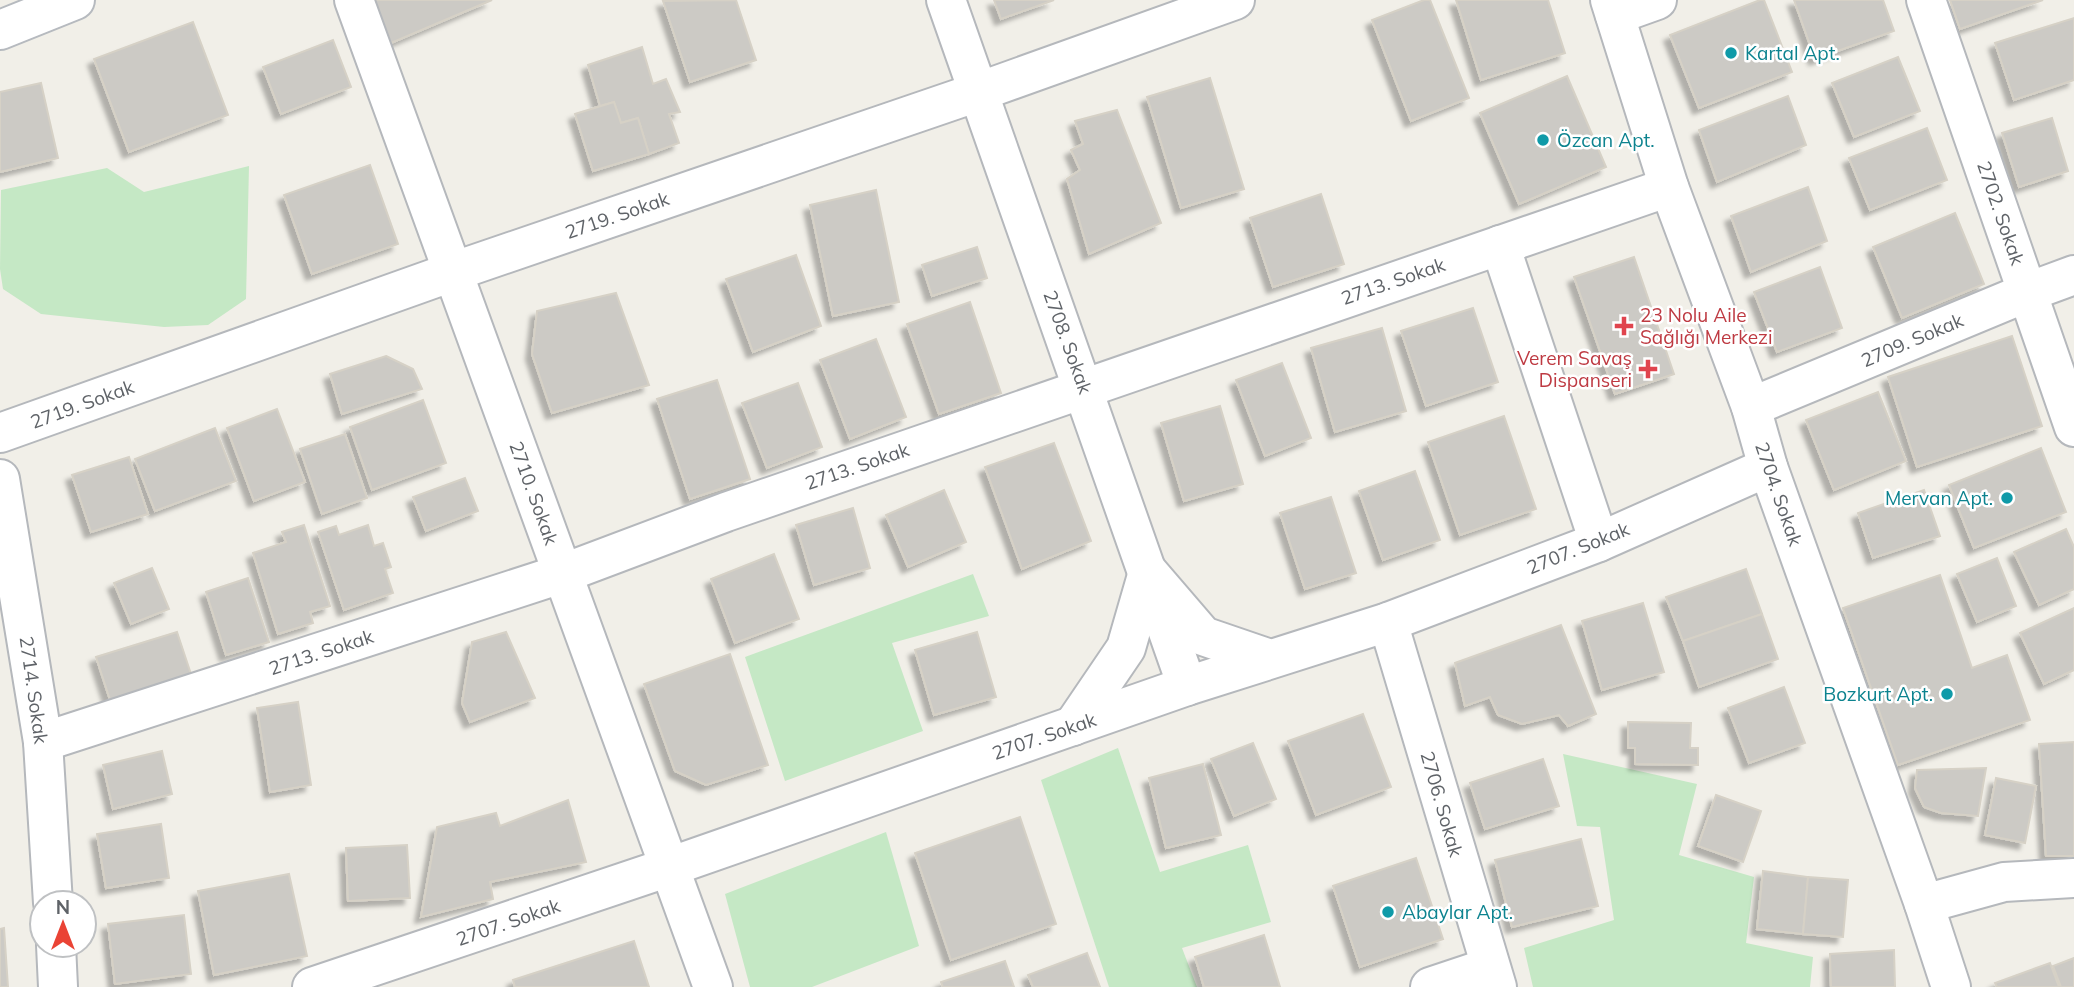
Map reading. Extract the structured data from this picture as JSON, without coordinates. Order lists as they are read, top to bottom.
{
  "streets": {
    "street": [
      "2702. Sokak",
      "2719. Sokak",
      "2713. Sokak",
      "2709. Sokak",
      "2708. Sokak",
      "2710. Sokak",
      "2704. Sokak",
      "2707. Sokak",
      "2714. Sokak",
      "2706. Sokak"
    ]
  },
  "crossings": [
    ["2702. Sokak", "2709. Sokak"],
    ["2719. Sokak", "2708. Sokak"],
    ["2719. Sokak", "2710. Sokak"],
    ["2713. Sokak", "2708. Sokak"],
    ["2713. Sokak", "2710. Sokak"],
    ["2713. Sokak", "2704. Sokak"],
    ["2713. Sokak", "2714. Sokak"],
    ["2709. Sokak", "2704. Sokak"],
    ["2708. Sokak", "2707. Sokak"],
    ["2710. Sokak", "2707. Sokak"],
    ["2704. Sokak", "2707. Sokak"],
    ["2707. Sokak", "2706. Sokak"]
  ],
  "places": {
    "other": [
      "Kartal Apt.",
      "Özcan Apt.",
      "Mervan Apt.",
      "Bozkurt Apt.",
      "Abaylar Apt."
    ],
    "health": ["23 Nolu Aile Sağlığı Merkezi", "Verem Savaş Dispanseri"]
  },
  "north": "top"
}
